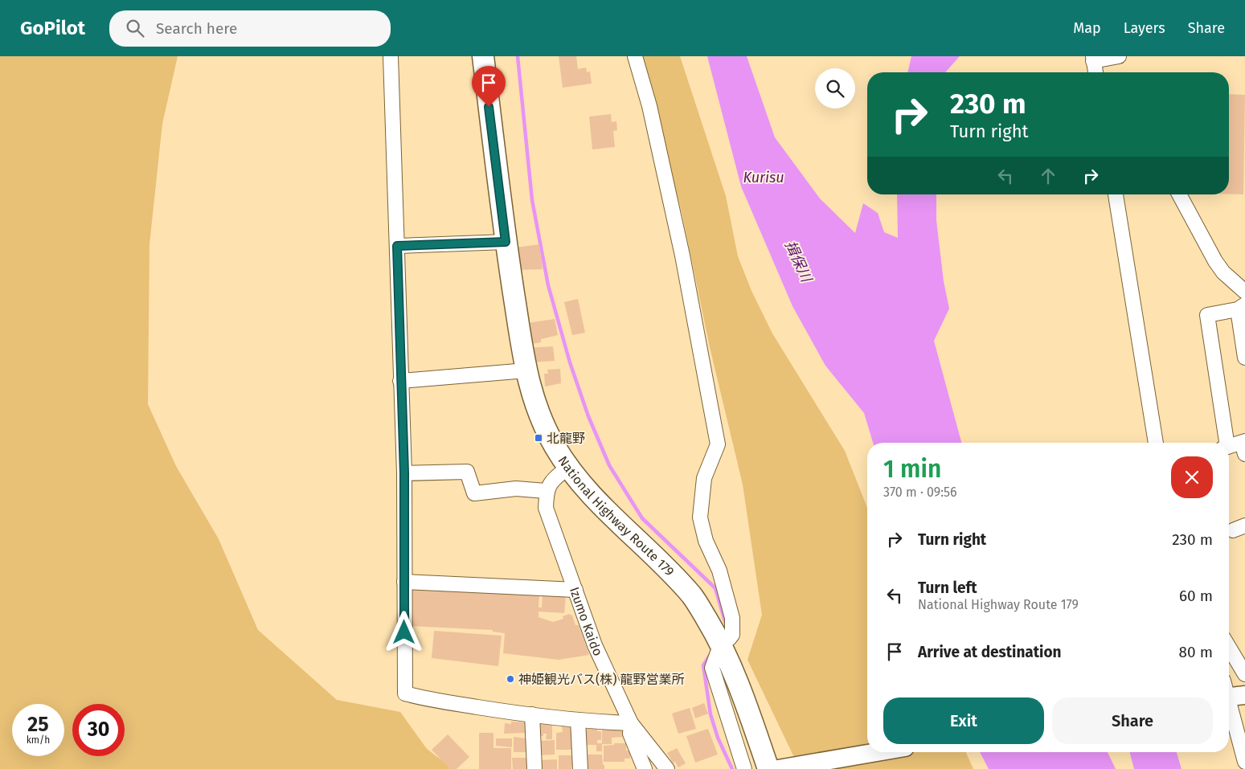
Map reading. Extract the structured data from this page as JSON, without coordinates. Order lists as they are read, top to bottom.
{
  "streets": {
    "highway": ["National Highway Route 179"],
    "street": ["Izumo Kaido"]
  },
  "water": ["Kurisu", "揖保川"],
  "places": {
    "transit": ["北龍野"],
    "other": ["神姫観光バス(株) 龍野営業所"]
  },
  "page": {
    "header": "GoPilot",
    "search": "Search here",
    "nav": ["Map", "Layers", "Share"],
    "turn": ["230 m", "Turn right"],
    "heading": ["1 min", "370 m · 09:56"],
    "list": [
      {
        "name": "Turn right",
        "value": "230 m"
      },
      {
        "name": "Turn left",
        "note": "National Highway Route 179",
        "value": "60 m"
      },
      {
        "name": "Arrive at destination",
        "value": "80 m"
      }
    ],
    "buttons": ["Exit", "Share"],
    "speed": "25 km/h",
    "limit": "30"
  }
}
